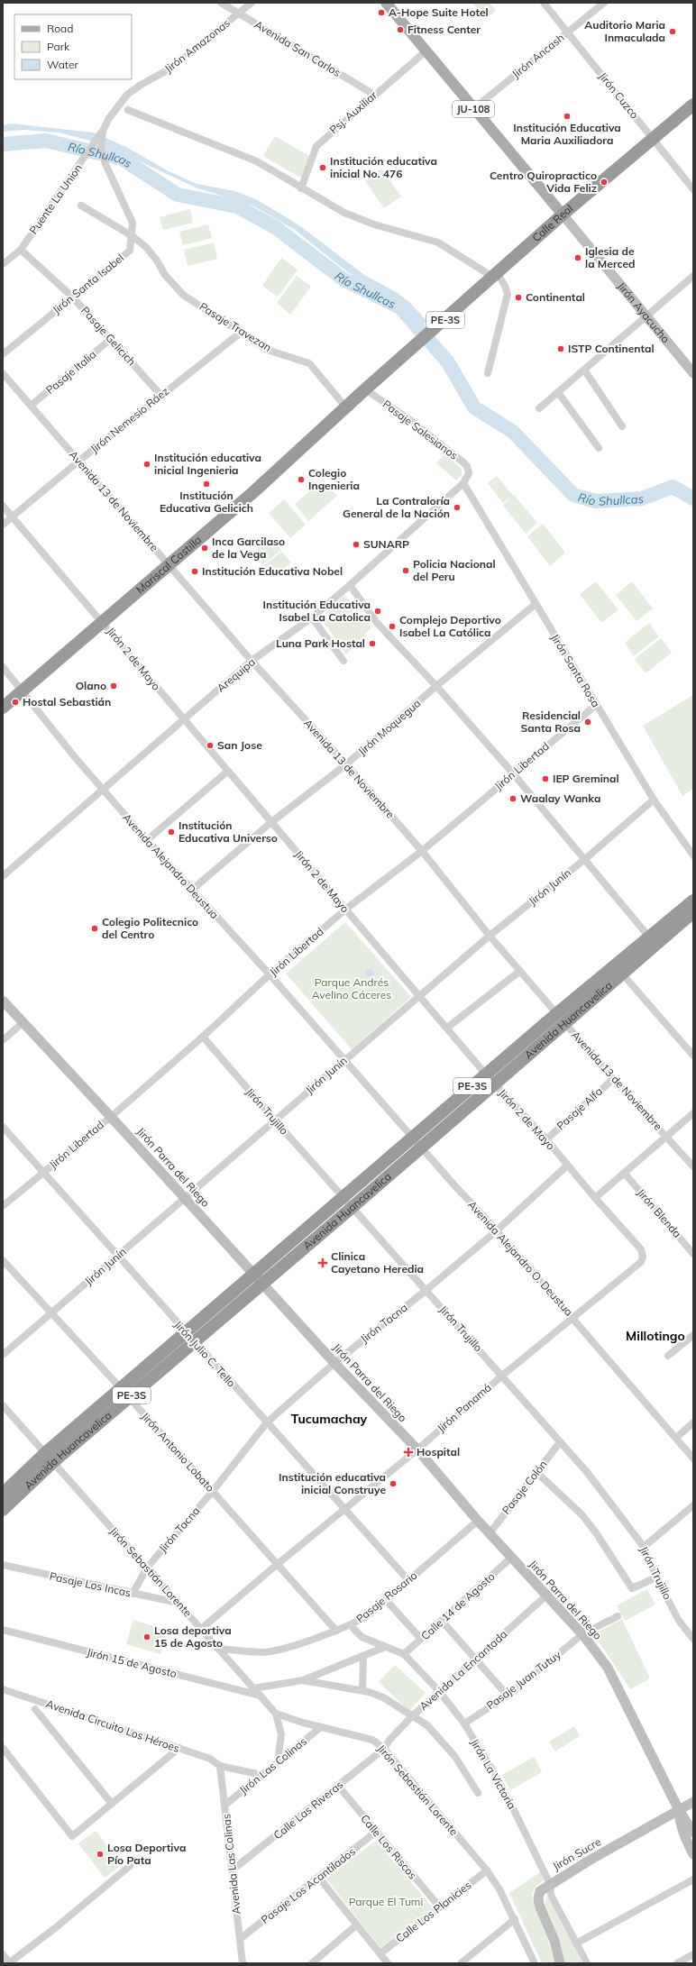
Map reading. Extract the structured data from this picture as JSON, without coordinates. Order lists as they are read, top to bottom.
{
  "streets": {
    "highway": [
      "Calle Real",
      "PE-3S",
      "Mariscal Castilla",
      "Avenida Huancavelica"
    ],
    "main road": ["JU-108", "Jirón Ayacucho"],
    "street": [
      "Jirón Amazonas",
      "Avenida San Carlos",
      "Jirón Ancash",
      "Jirón Cuzco",
      "Psj. Auxiliar",
      "Puente La Union",
      "Jirón Santa Isabel",
      "Pasaje Travezan",
      "Pasaje Gelicich",
      "Pasaje Italia",
      "Jirón Nemesio Ráez",
      "Pasaje Salesianos",
      "Avenida 13 de Noviembre",
      "Jirón 2 de Mayo",
      "Jirón Santa Rosa",
      "Arequipa",
      "Jirón Moquegua",
      "Jirón Libertad",
      "Avenida Alejandro Deustua",
      "Jirón Junín",
      "Pasaje Alfa",
      "Jirón Trujillo",
      "Jirón Parra del Riego",
      "Jirón Blenda",
      "Avenida Alejandro O. Deustua",
      "Jirón Tacna",
      "Jirón Julio C. Tello",
      "Jirón Panamá",
      "Jirón Antonio Lobato",
      "Pasaje Colón",
      "Jirón Sebastián Lorente",
      "Pasaje Los Incas",
      "Pasaje Rosario",
      "Calle 14 de Agosto",
      "Jirón 15 de Agosto",
      "Avenida La Encantada",
      "Pasaje Juan Tutuy",
      "Avenida Circuito Los Héroes",
      "Jirón Las Colinas",
      "Jirón La Victoria",
      "Calle Las Riveras",
      "Calle Los Riscos",
      "Jirón Sucre",
      "Avenida Las Colinas",
      "Pasaje Los Acantilados",
      "Calle Los Planicies"
    ]
  },
  "crossings": [
    ["Jirón Amazonas", "Avenida San Carlos"],
    ["Jirón Amazonas", "Puente La Union"],
    ["Jirón Amazonas", "Jirón Santa Isabel"],
    ["Avenida San Carlos", "Psj. Auxiliar"],
    ["Jirón Ancash", "Jirón Cuzco"],
    ["Jirón Ancash", "Jirón Ayacucho"],
    ["Jirón Cuzco", "Calle Real"],
    ["Psj. Auxiliar", "Jirón Ayacucho"],
    ["Puente La Union", "Pasaje Gelicich"],
    ["Calle Real", "Jirón Ayacucho"],
    ["Calle Real", "Pasaje Salesianos"],
    ["Calle Real", "Mariscal Castilla"],
    ["Jirón Santa Isabel", "Pasaje Travezan"],
    ["Jirón Santa Isabel", "Pasaje Gelicich"],
    ["Pasaje Travezan", "Jirón Nemesio Ráez"],
    ["Pasaje Travezan", "Mariscal Castilla"],
    ["Pasaje Gelicich", "Pasaje Italia"],
    ["Pasaje Gelicich", "Jirón Nemesio Ráez"],
    ["Pasaje Italia", "Avenida 13 de Noviembre"],
    ["Jirón Nemesio Ráez", "Avenida 13 de Noviembre"],
    ["Jirón Nemesio Ráez", "Jirón 2 de Mayo"],
    ["Pasaje Salesianos", "Mariscal Castilla"],
    ["Pasaje Salesianos", "Arequipa"],
    ["Avenida 13 de Noviembre", "Mariscal Castilla"],
    ["Avenida 13 de Noviembre", "Arequipa"],
    ["Avenida 13 de Noviembre", "Jirón Moquegua"],
    ["Avenida 13 de Noviembre", "Jirón Libertad"],
    ["Avenida 13 de Noviembre", "Jirón Junín"],
    ["Avenida 13 de Noviembre", "Avenida Huancavelica"],
    ["Avenida 13 de Noviembre", "Pasaje Alfa"],
    ["Mariscal Castilla", "Jirón 2 de Mayo"],
    ["Mariscal Castilla", "Avenida Alejandro Deustua"],
    ["Jirón 2 de Mayo", "Arequipa"],
    ["Jirón 2 de Mayo", "Jirón Moquegua"],
    ["Jirón 2 de Mayo", "Jirón Libertad"],
    ["Jirón 2 de Mayo", "Jirón Junín"],
    ["Jirón 2 de Mayo", "Avenida Huancavelica"],
    ["Jirón 2 de Mayo", "Pasaje Alfa"],
    ["Jirón 2 de Mayo", "Jirón Tacna"],
    ["Jirón 2 de Mayo", "Jirón Panamá"],
    ["Jirón Santa Rosa", "Arequipa"],
    ["Jirón Santa Rosa", "Jirón Moquegua"],
    ["Jirón Santa Rosa", "Jirón Libertad"],
    ["Jirón Santa Rosa", "Jirón Junín"],
    ["Arequipa", "Avenida Alejandro Deustua"],
    ["Jirón Moquegua", "Avenida Alejandro Deustua"],
    ["Jirón Libertad", "Avenida Alejandro Deustua"],
    ["Jirón Libertad", "Jirón Trujillo"],
    ["Jirón Libertad", "Jirón Parra del Riego"],
    ["Jirón Libertad", "Jirón Julio C. Tello"],
    ["Avenida Alejandro Deustua", "Jirón Junín"],
    ["Avenida Alejandro Deustua", "Avenida Alejandro O. Deustua"],
    ["Jirón Junín", "Jirón Trujillo"],
    ["Jirón Junín", "Jirón Parra del Riego"],
    ["Jirón Junín", "Avenida Alejandro O. Deustua"],
    ["Jirón Junín", "Jirón Julio C. Tello"],
    ["Jirón Junín", "Jirón Antonio Lobato"],
    ["Avenida Huancavelica", "Jirón Trujillo"],
    ["Avenida Huancavelica", "Jirón Parra del Riego"],
    ["Avenida Huancavelica", "Avenida Alejandro O. Deustua"],
    ["Avenida Huancavelica", "Jirón Julio C. Tello"],
    ["Avenida Huancavelica", "Jirón Antonio Lobato"],
    ["Avenida Huancavelica", "Jirón Sebastián Lorente"],
    ["Jirón Trujillo", "Jirón Tacna"],
    ["Jirón Trujillo", "Jirón Panamá"],
    ["Jirón Trujillo", "Pasaje Colón"],
    ["Jirón Parra del Riego", "Jirón Tacna"],
    ["Jirón Parra del Riego", "Jirón Panamá"],
    ["Jirón Parra del Riego", "Pasaje Colón"],
    ["Jirón Parra del Riego", "Pasaje Rosario"],
    ["Jirón Parra del Riego", "Calle 14 de Agosto"],
    ["Jirón Parra del Riego", "Avenida La Encantada"],
    ["Jirón Parra del Riego", "Pasaje Juan Tutuy"],
    ["Jirón Parra del Riego", "Jirón Sucre"],
    ["Avenida Alejandro O. Deustua", "Jirón Tacna"],
    ["Avenida Alejandro O. Deustua", "Jirón Panamá"],
    ["Jirón Tacna", "Jirón Julio C. Tello"],
    ["Jirón Tacna", "Jirón Antonio Lobato"],
    ["Jirón Tacna", "Jirón Sebastián Lorente"],
    ["Jirón Tacna", "Pasaje Los Incas"],
    ["Jirón Julio C. Tello", "Jirón Panamá"],
    ["Jirón Julio C. Tello", "Pasaje Rosario"],
    ["Jirón Panamá", "Jirón Antonio Lobato"],
    ["Jirón Panamá", "Jirón Sebastián Lorente"],
    ["Jirón Antonio Lobato", "Pasaje Rosario"],
    ["Jirón Sebastián Lorente", "Pasaje Los Incas"],
    ["Jirón Sebastián Lorente", "Pasaje Rosario"],
    ["Jirón Sebastián Lorente", "Jirón 15 de Agosto"],
    ["Jirón Sebastián Lorente", "Avenida La Encantada"],
    ["Jirón Sebastián Lorente", "Jirón Las Colinas"],
    ["Jirón Sebastián Lorente", "Calle Las Riveras"],
    ["Jirón Sebastián Lorente", "Calle Los Planicies"],
    ["Pasaje Rosario", "Jirón La Victoria"],
    ["Calle 14 de Agosto", "Jirón La Victoria"],
    ["Avenida La Encantada", "Jirón La Victoria"],
    ["Avenida La Encantada", "Calle Las Riveras"],
    ["Pasaje Juan Tutuy", "Jirón La Victoria"],
    ["Avenida Circuito Los Héroes", "Jirón Las Colinas"],
    ["Avenida Circuito Los Héroes", "Avenida Las Colinas"],
    ["Jirón Las Colinas", "Avenida Las Colinas"],
    ["Jirón La Victoria", "Jirón Sucre"],
    ["Calle Las Riveras", "Calle Los Riscos"],
    ["Calle Las Riveras", "Avenida Las Colinas"],
    ["Calle Los Riscos", "Pasaje Los Acantilados"],
    ["Calle Los Riscos", "Calle Los Planicies"],
    ["Avenida Las Colinas", "Pasaje Los Acantilados"]
  ],
  "districts": ["Millotingo", "Tucumachay"],
  "water": ["Río Shullcas"],
  "parks": ["Parque Andrés Avelino Cáceres", "Parque El Tumi"],
  "places": {
    "other": [
      "A-Hope Suite Hotel",
      "Fitness Center",
      "Auditorio Maria Inmaculada",
      "Institución Educativa Maria Auxiliadora",
      "Institución educativa inicial No. 476",
      "Centro Quiropractico Vida Feliz",
      "Iglesia de la Merced",
      "Continental",
      "ISTP Continental",
      "Institución educativa inicial Ingenieria",
      "Colegio Ingenieria",
      "Institución Educativa Gelicich",
      "La Contraloría General de la Nación",
      "SUNARP",
      "Inca Garcilaso de la Vega",
      "Policia Nacional del Peru",
      "Institución Educativa Nobel",
      "Institución Educativa Isabel La Catolica",
      "Complejo Deportivo Isabel La Católica",
      "Luna Park Hostal",
      "Olano",
      "Hostal Sebastián",
      "Residencial Santa Rosa",
      "San Jose",
      "IEP Greminal",
      "Waalay Wanka",
      "Institución Educativa Universo",
      "Colegio Politecnico del Centro",
      "Institución educativa inicial Construye",
      "Losa deportiva 15 de Agosto",
      "Losa Deportiva Pío Pata"
    ],
    "health": ["Clinica Cayetano Heredia", "Hospital"]
  },
  "legend": ["Road", "Park", "Water"]
}
